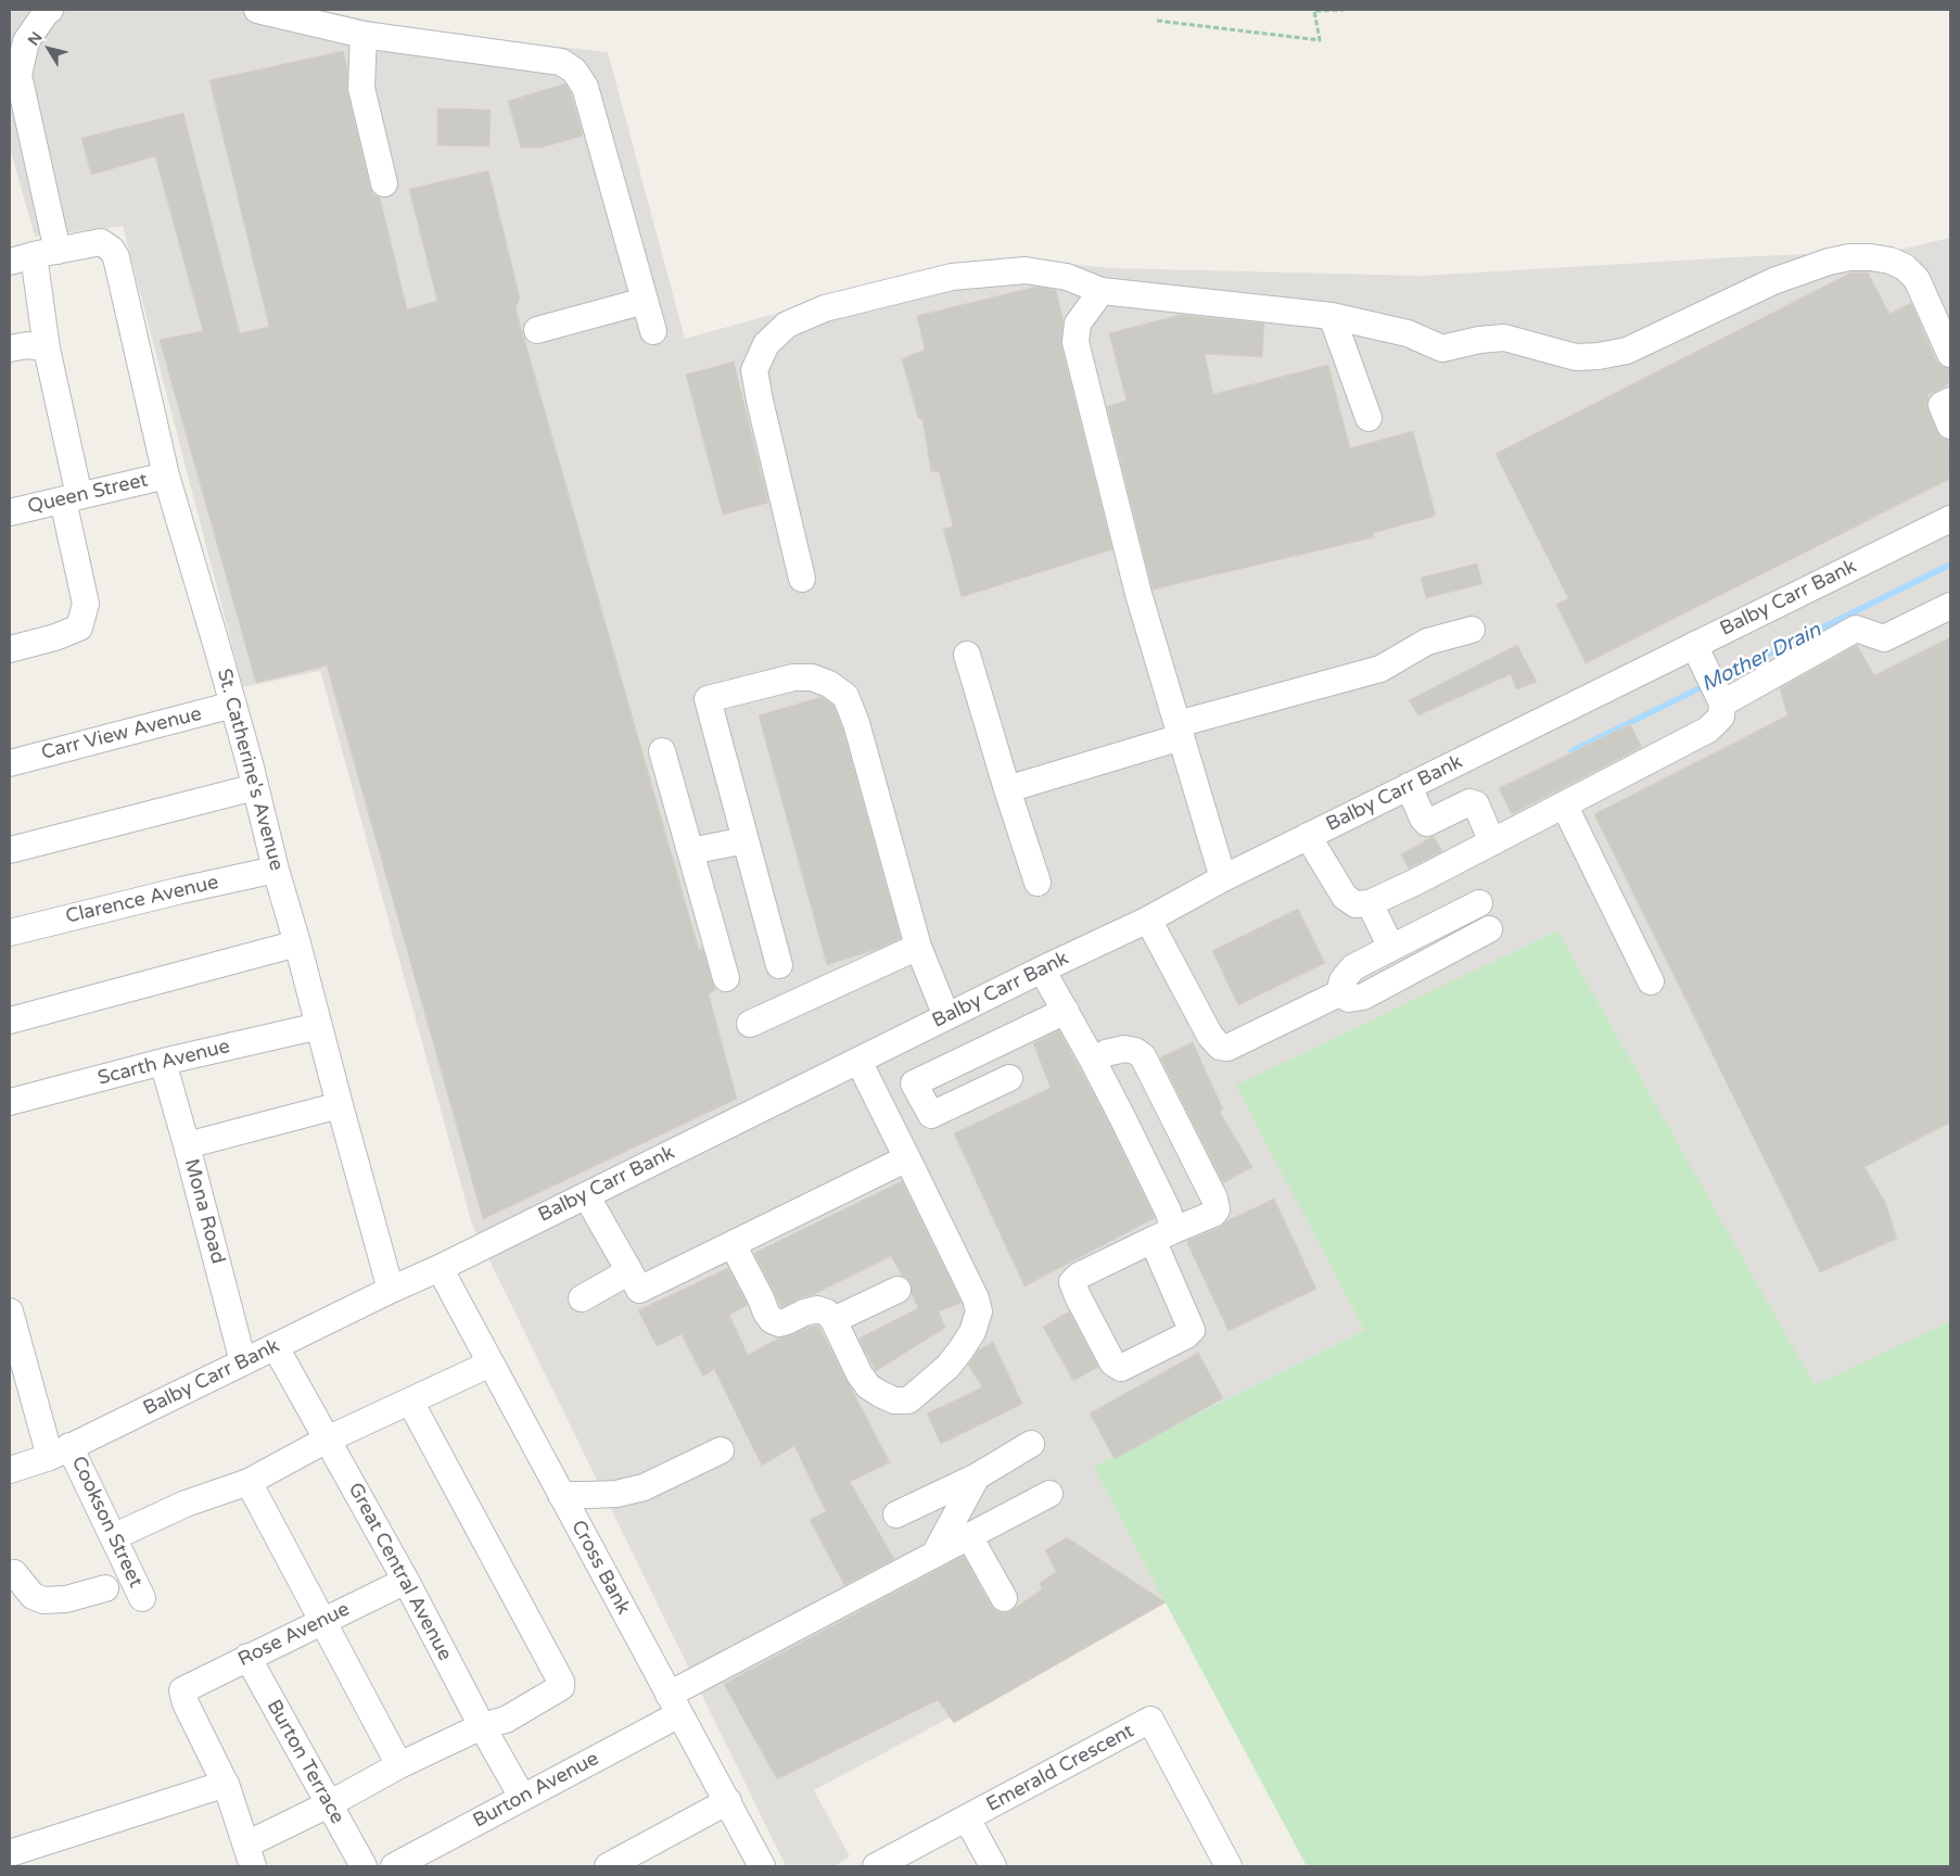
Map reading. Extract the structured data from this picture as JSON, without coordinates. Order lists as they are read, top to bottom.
{
  "streets": {
    "street": [
      "Queen Street",
      "Balby Carr Bank",
      "Carr View Avenue",
      "St. Catherine's Avenue",
      "Clarence Avenue",
      "Scarth Avenue",
      "Mona Road",
      "Cookson Street",
      "Cross Bank",
      "Great Central Avenue",
      "Rose Avenue",
      "Burton Terrace",
      "Emerald Crescent",
      "Burton Avenue"
    ]
  },
  "crossings": [
    ["Queen Street", "St. Catherine's Avenue"],
    ["Balby Carr Bank", "St. Catherine's Avenue"],
    ["Balby Carr Bank", "Mona Road"],
    ["Balby Carr Bank", "Cookson Street"],
    ["Balby Carr Bank", "Cross Bank"],
    ["Balby Carr Bank", "Great Central Avenue"],
    ["Carr View Avenue", "St. Catherine's Avenue"],
    ["St. Catherine's Avenue", "Clarence Avenue"],
    ["St. Catherine's Avenue", "Scarth Avenue"],
    ["Scarth Avenue", "Mona Road"],
    ["Cross Bank", "Burton Avenue"],
    ["Great Central Avenue", "Rose Avenue"],
    ["Great Central Avenue", "Burton Avenue"],
    ["Rose Avenue", "Burton Terrace"]
  ],
  "water": ["Mother Drain"],
  "north": "top left"
}
